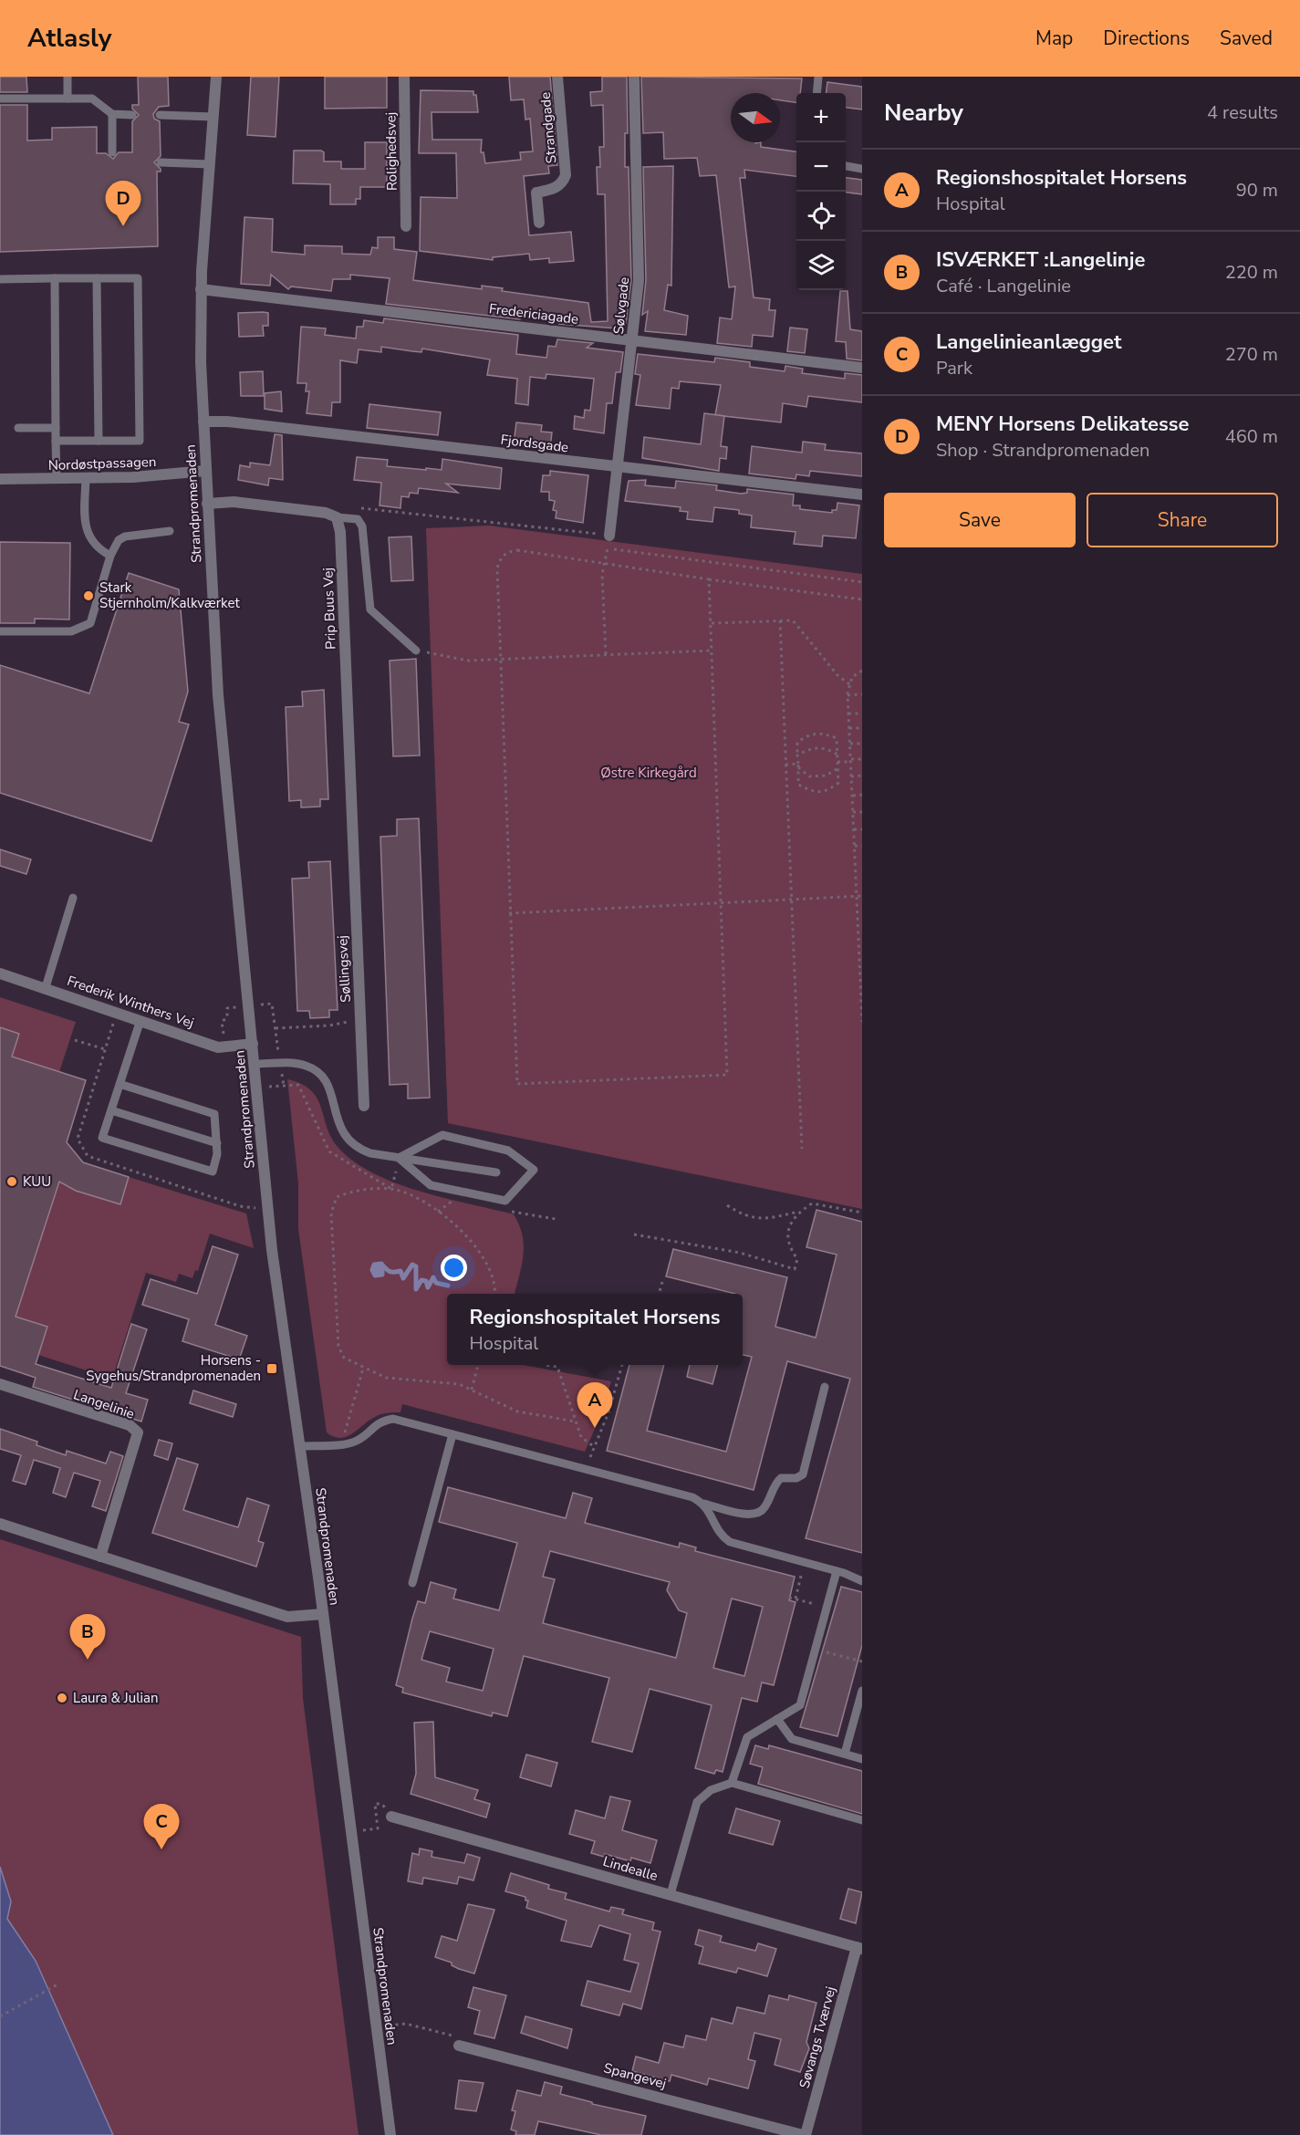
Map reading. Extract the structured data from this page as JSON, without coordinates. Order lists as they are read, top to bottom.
{
  "streets": {
    "street": [
      "Strandgade",
      "Rolighedsvej",
      "Sølvgade",
      "Fredericiagade",
      "Fjordsgade",
      "Nordøstpassagen",
      "Strandpromenaden",
      "Prip Buus Vej",
      "Søllingsvej",
      "Frederik Winthers Vej",
      "Langelinie",
      "Lindealle",
      "Søvangs Tværvej",
      "Spangevej"
    ]
  },
  "crossings": [
    ["Sølvgade", "Fredericiagade"],
    ["Sølvgade", "Fjordsgade"],
    ["Fredericiagade", "Strandpromenaden"],
    ["Fjordsgade", "Strandpromenaden"],
    ["Nordøstpassagen", "Strandpromenaden"],
    ["Strandpromenaden", "Frederik Winthers Vej"],
    ["Prip Buus Vej", "Søllingsvej"],
    ["Lindealle", "Søvangs Tværvej"],
    ["Søvangs Tværvej", "Spangevej"]
  ],
  "parks": ["Østre Kirkegård"],
  "places": {
    "other": ["Stark Stjernholm/Kalkværket", "KUU", "Laura & Julian"],
    "transit": ["Horsens - Sygehus/Strandpromenaden"]
  },
  "north": "right",
  "page": {
    "header": "Atlasly",
    "nav": ["Map", "Directions", "Saved"],
    "heading": ["Nearby", "4 results"],
    "map_buttons": ["+", "−"],
    "list": [
      {
        "mark": "A",
        "name": "Regionshospitalet Horsens",
        "note": "Hospital",
        "value": "90 m"
      },
      {
        "mark": "B",
        "name": "ISVÆRKET :Langelinje",
        "note": "Café · Langelinie",
        "value": "220 m"
      },
      {
        "mark": "C",
        "name": "Langelinieanlægget",
        "note": "Park",
        "value": "270 m"
      },
      {
        "mark": "D",
        "name": "MENY Horsens Delikatesse",
        "note": "Shop · Strandpromenaden",
        "value": "460 m"
      }
    ],
    "pins": [
      "D",
      "A",
      "B",
      "C"
    ],
    "buttons": ["Save", "Share"],
    "popup": ["Regionshospitalet Horsens", "Hospital"]
  }
}
